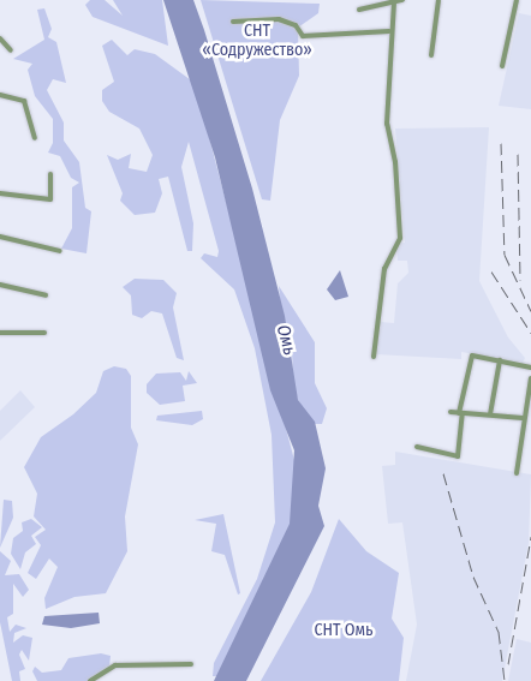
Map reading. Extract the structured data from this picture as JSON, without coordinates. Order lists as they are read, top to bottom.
{
  "water": ["Омь"],
  "parks": ["СНТ «Содружество»", "СНТ Омь"]
}
